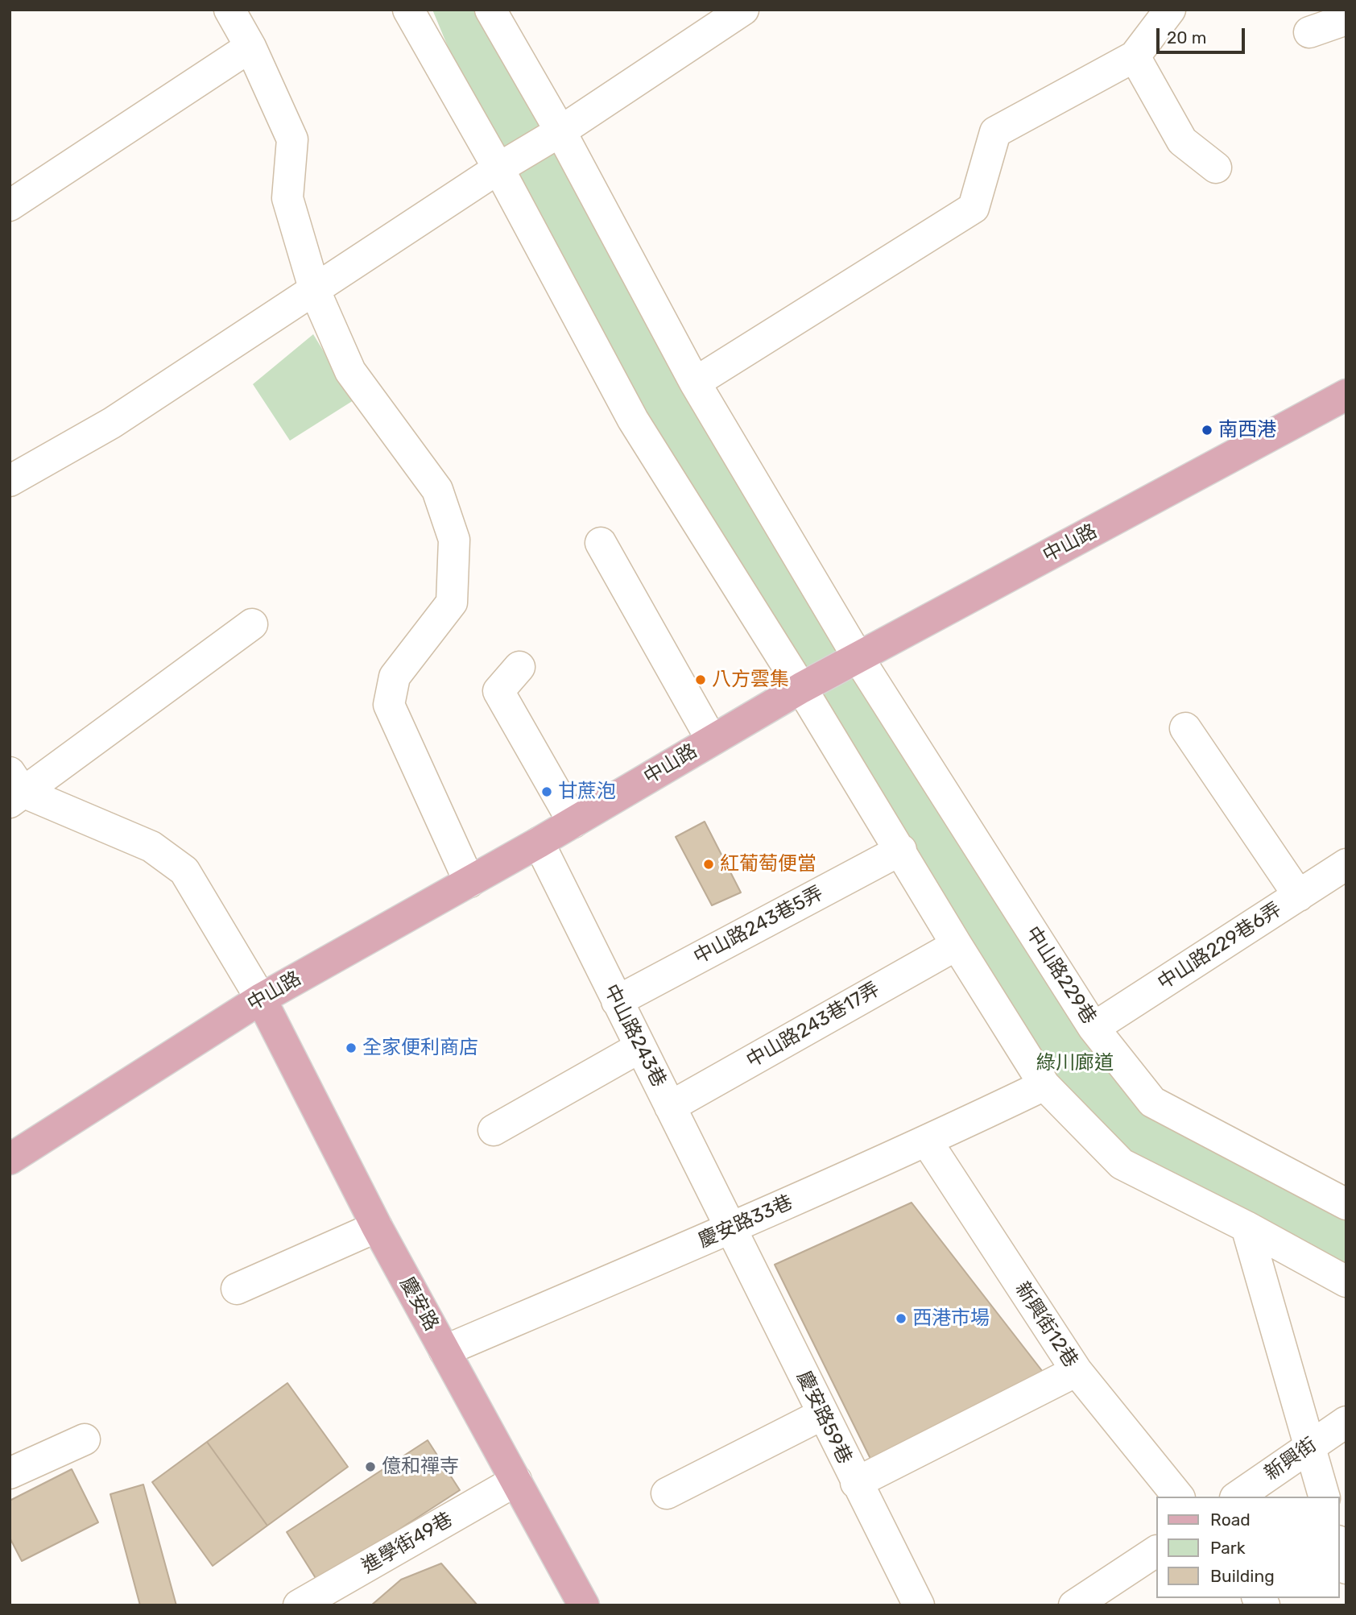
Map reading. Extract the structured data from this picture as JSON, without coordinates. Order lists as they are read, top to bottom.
{
  "streets": {
    "main road": ["中山路", "慶安路"],
    "street": [
      "中山路243巷5弄",
      "中山路229巷6弄",
      "中山路229巷",
      "中山路243巷17弄",
      "中山路243巷",
      "慶安路33巷",
      "新興街12巷",
      "慶安路59巷",
      "新興街",
      "進學街49巷"
    ]
  },
  "crossings": [
    ["中山路", "中山路229巷"],
    ["中山路", "中山路243巷"],
    ["中山路", "慶安路"],
    ["中山路243巷5弄", "中山路243巷"],
    ["中山路229巷6弄", "中山路229巷"],
    ["中山路243巷17弄", "中山路243巷"],
    ["中山路243巷", "慶安路33巷"],
    ["中山路243巷", "慶安路59巷"],
    ["慶安路33巷", "慶安路"],
    ["慶安路33巷", "新興街12巷"],
    ["慶安路33巷", "慶安路59巷"],
    ["慶安路", "進學街49巷"]
  ],
  "parks": ["綠川廊道"],
  "places": [
    "南西港",
    "八方雲集",
    "甘蔗泡",
    "紅葡萄便當",
    "全家便利商店",
    "西港市場",
    "億和禪寺"
  ],
  "legend": ["Road", "Park", "Building"],
  "scale_bar": "20 m"
}
